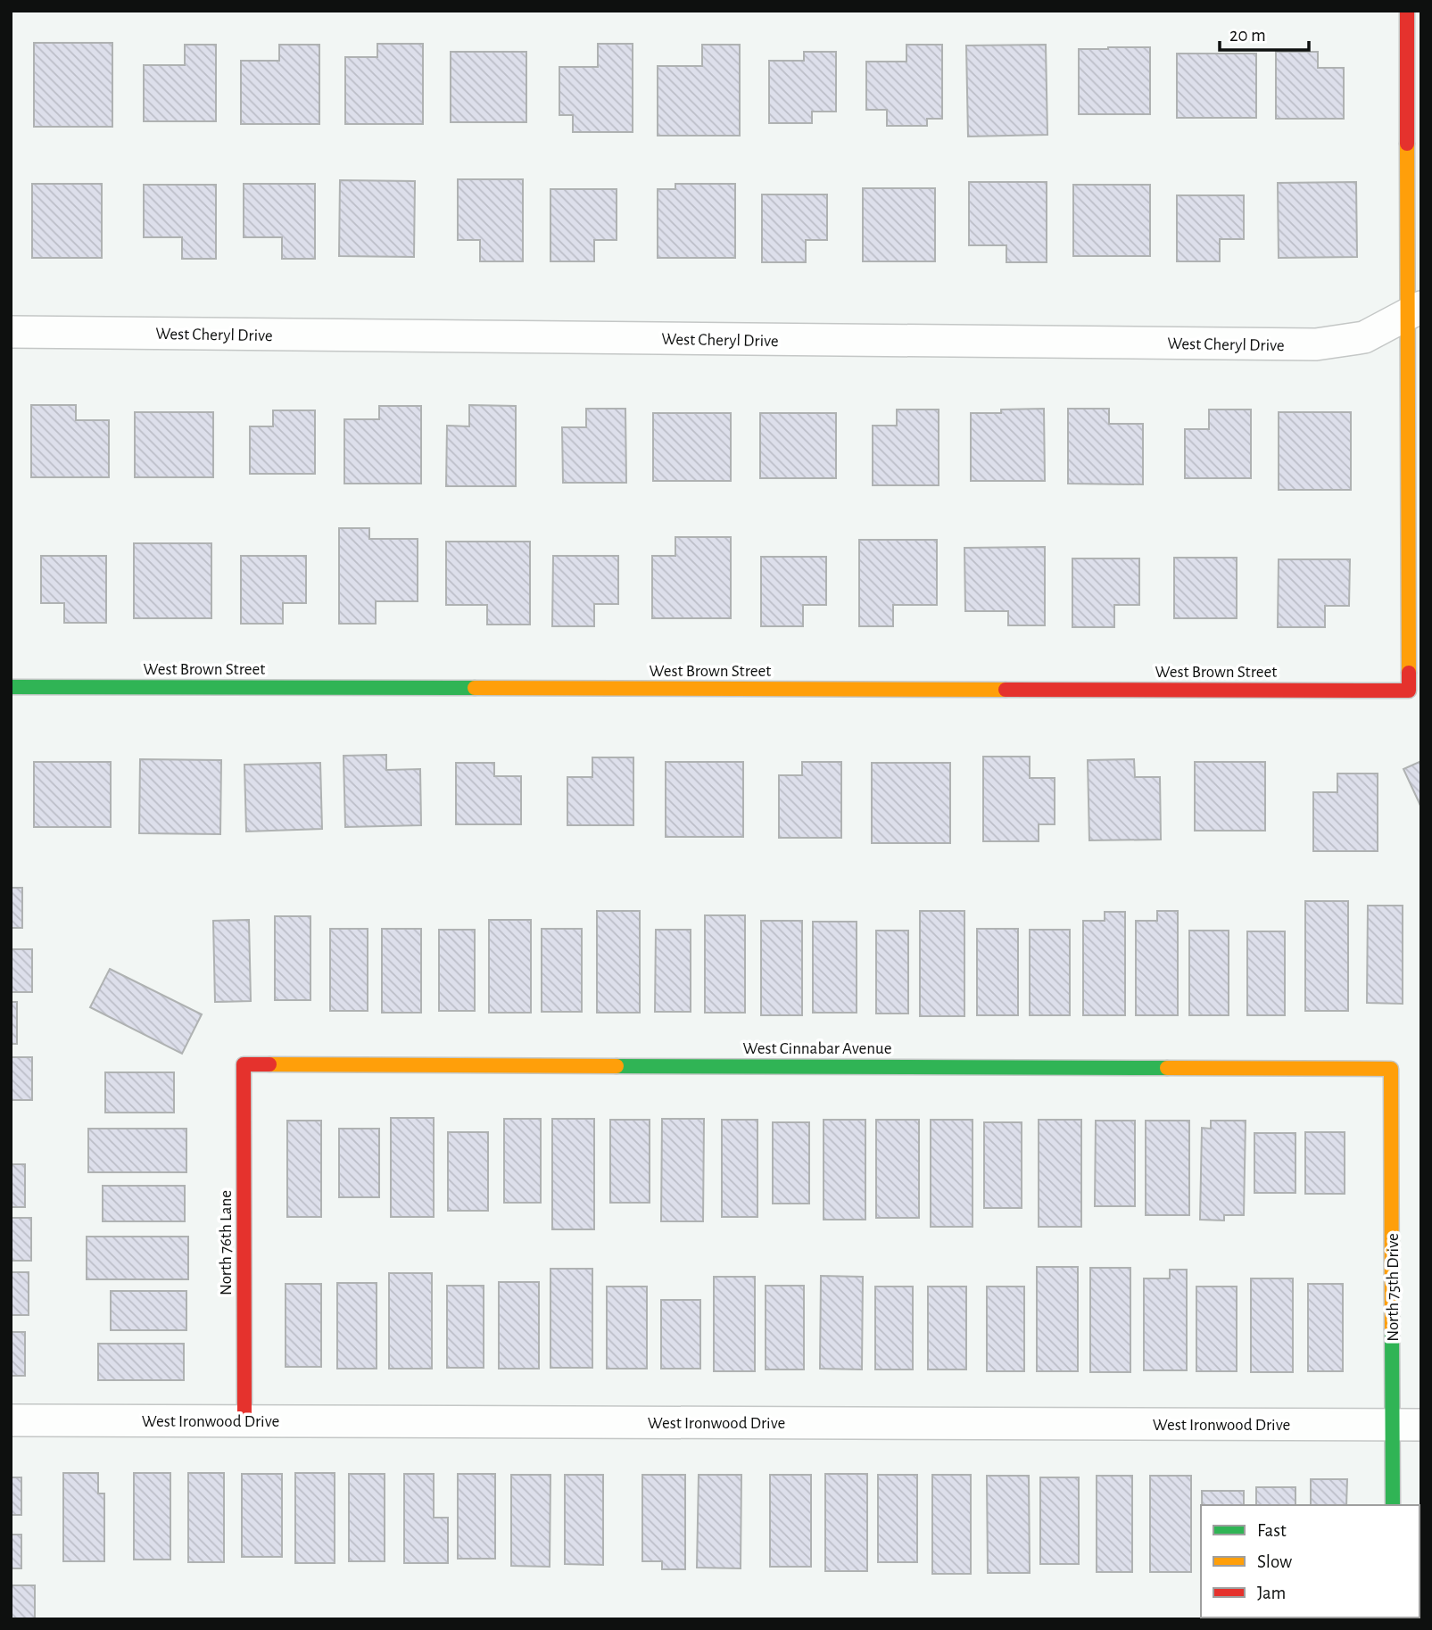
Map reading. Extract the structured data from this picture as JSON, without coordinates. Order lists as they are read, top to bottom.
{
  "streets": {
    "street": [
      "West Cheryl Drive",
      "West Brown Street",
      "West Cinnabar Avenue",
      "North 76th Lane",
      "North 75th Drive",
      "West Ironwood Drive"
    ]
  },
  "crossings": [
    ["West Cheryl Drive", "West Brown Street"],
    ["West Cinnabar Avenue", "North 76th Lane"],
    ["West Cinnabar Avenue", "North 75th Drive"],
    ["North 76th Lane", "West Ironwood Drive"],
    ["North 75th Drive", "West Ironwood Drive"]
  ],
  "legend": ["Fast", "Slow", "Jam"],
  "scale_bar": "20 m"
}
